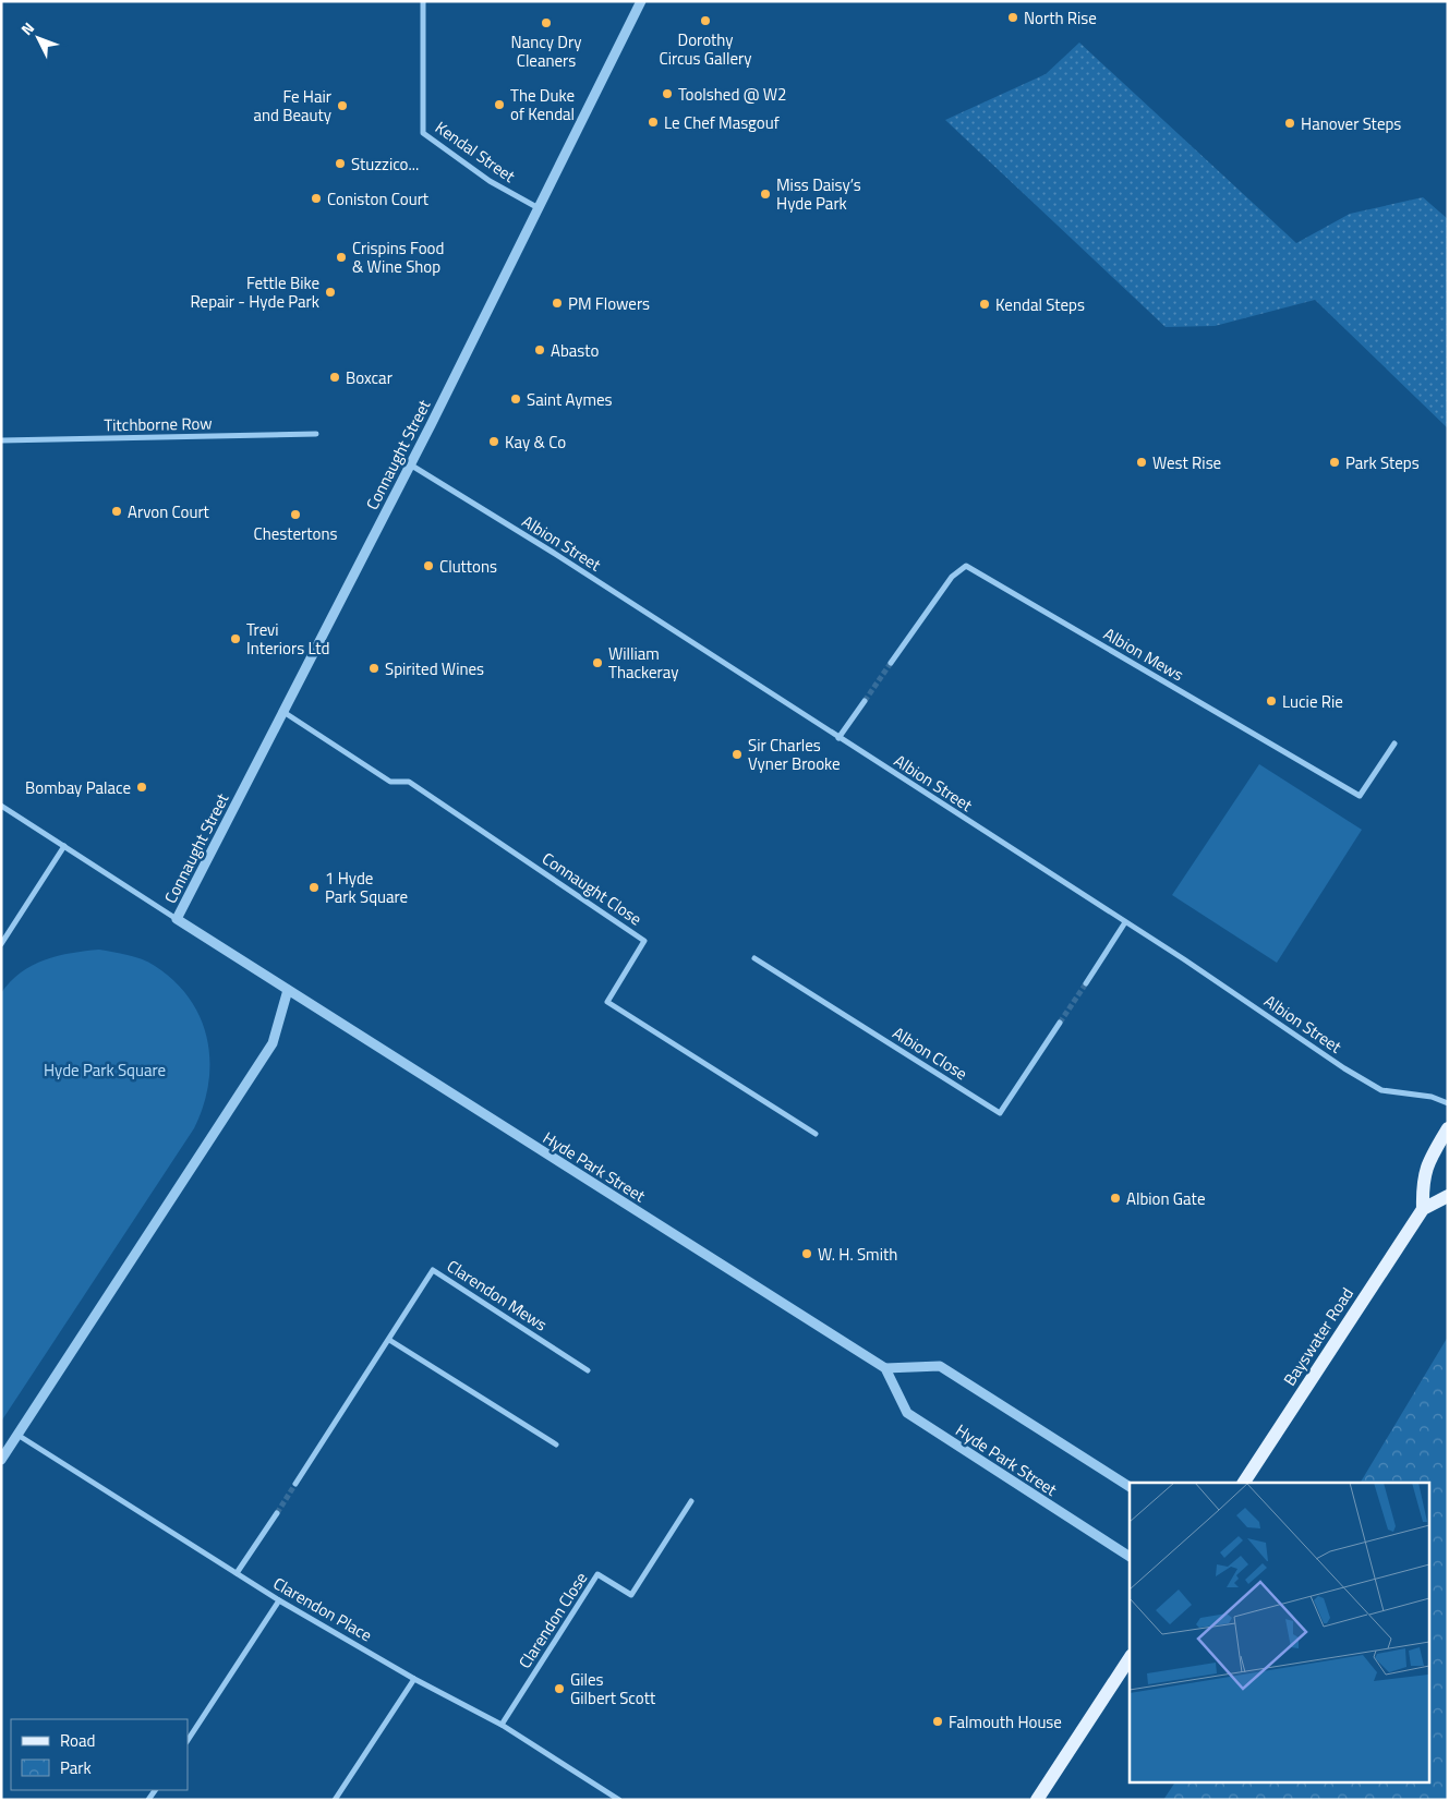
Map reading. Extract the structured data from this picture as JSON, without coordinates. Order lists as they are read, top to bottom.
{
  "streets": {
    "main road": ["Bayswater Road"],
    "street": [
      "Kendal Street",
      "Titchborne Row",
      "Connaught Street",
      "Albion Street",
      "Albion Mews",
      "Connaught Close",
      "Albion Close",
      "Hyde Park Street",
      "Clarendon Mews",
      "Clarendon Place",
      "Clarendon Close"
    ]
  },
  "crossings": [
    ["Kendal Street", "Connaught Street"],
    ["Connaught Street", "Albion Street"],
    ["Connaught Street", "Connaught Close"],
    ["Clarendon Place", "Clarendon Close"]
  ],
  "parks": ["Hyde Park Square"],
  "places": [
    "North Rise",
    "Dorothy Circus Gallery",
    "Nancy Dry Cleaners",
    "Toolshed @ W2",
    "The Duke of Kendal",
    "Fe Hair and Beauty",
    "Le Chef Masgouf",
    "Hanover Steps",
    "Stuzzico...",
    "Miss Daisy’s Hyde Park",
    "Coniston Court",
    "Crispins Food & Wine Shop",
    "Fettle Bike Repair - Hyde Park",
    "PM Flowers",
    "Kendal Steps",
    "Abasto",
    "Boxcar",
    "Saint Aymes",
    "Kay & Co",
    "West Rise",
    "Park Steps",
    "Arvon Court",
    "Chestertons",
    "Cluttons",
    "Trevi Interiors Ltd",
    "William Thackeray",
    "Spirited Wines",
    "Lucie Rie",
    "Sir Charles Vyner Brooke",
    "Bombay Palace",
    "1 Hyde Park Square",
    "Albion Gate",
    "W. H. Smith",
    "Giles Gilbert Scott",
    "Falmouth House"
  ],
  "legend": ["Road", "Park"],
  "north": "top left"
}
